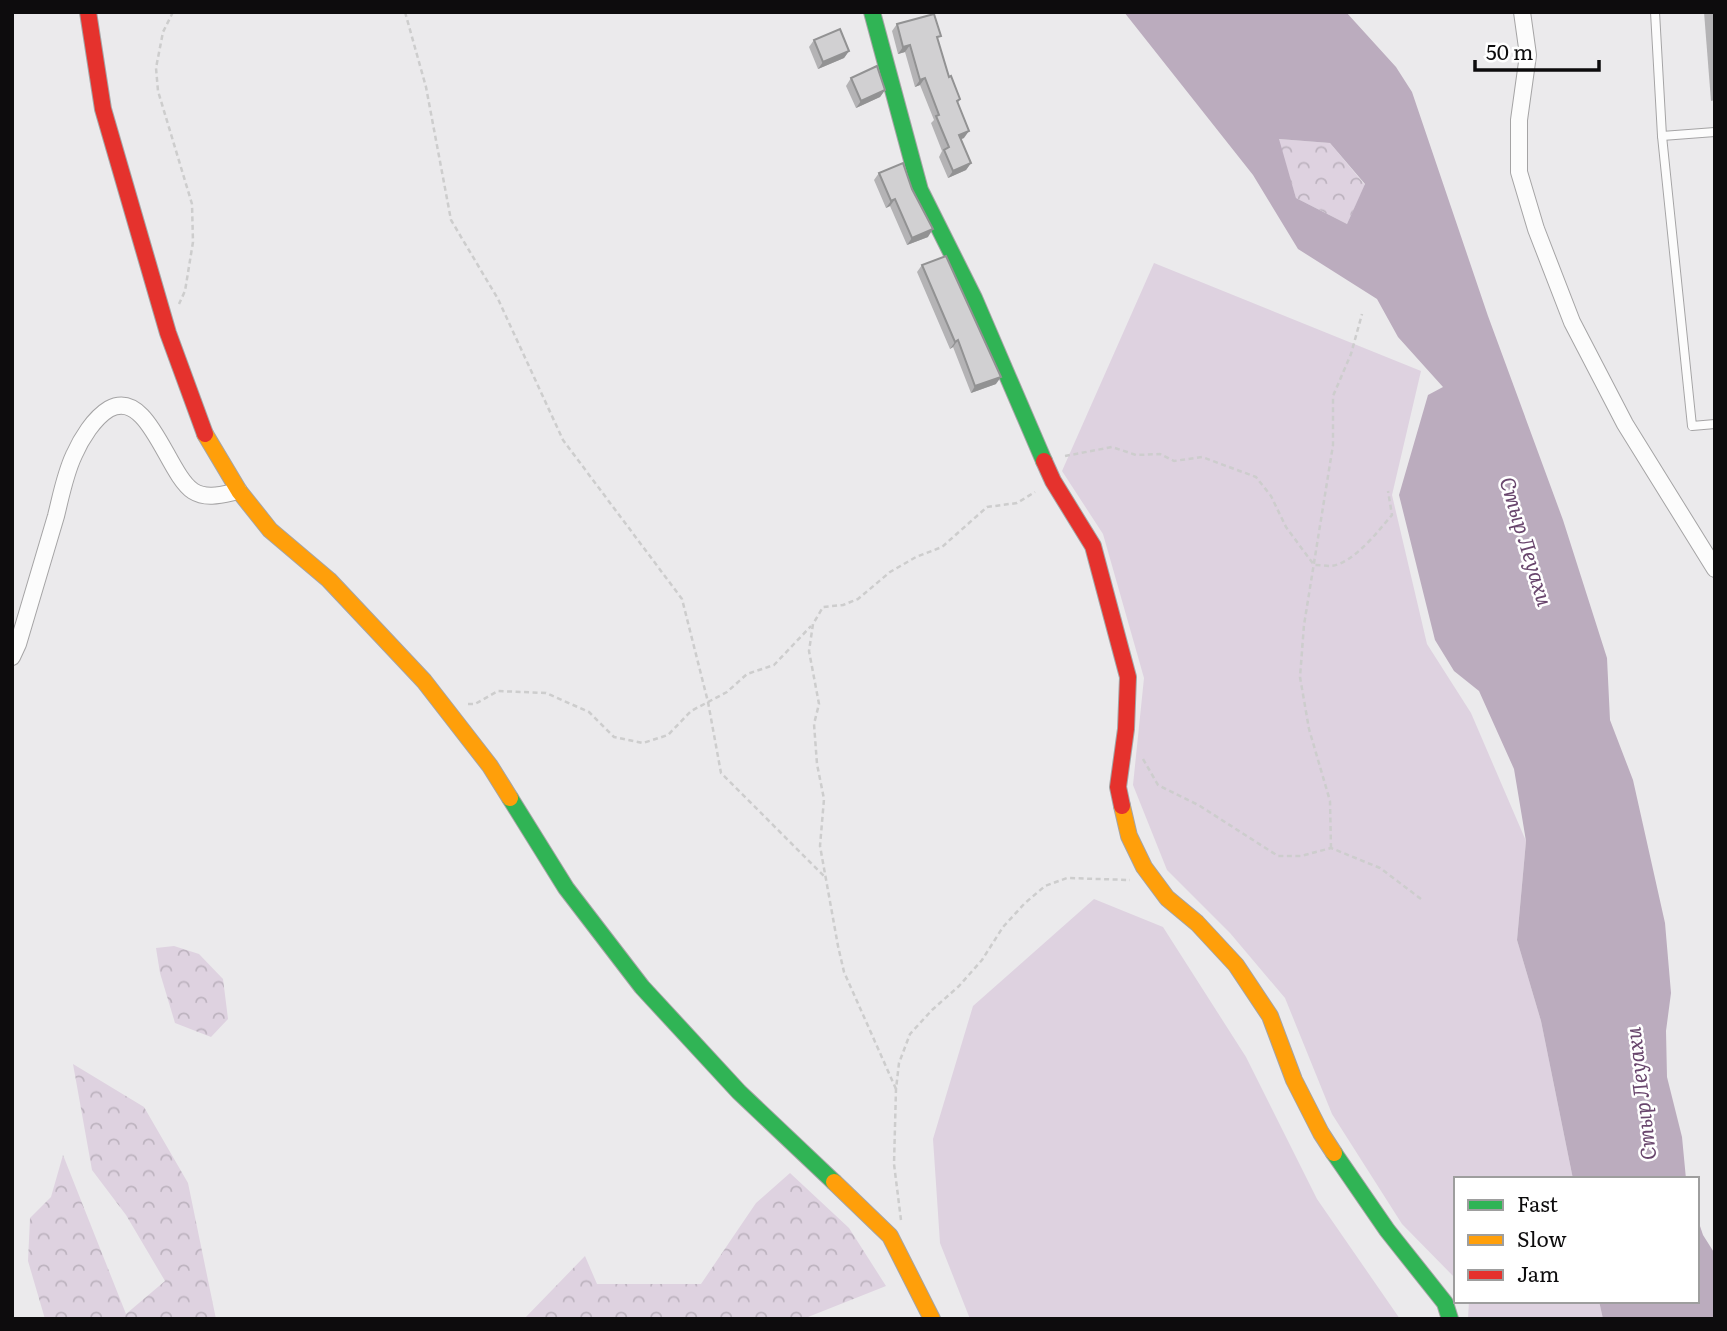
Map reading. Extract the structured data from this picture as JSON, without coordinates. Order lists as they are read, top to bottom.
{
  "water": ["Стыр Леуахи"],
  "legend": ["Fast", "Slow", "Jam"],
  "scale_bar": "50 m"
}
